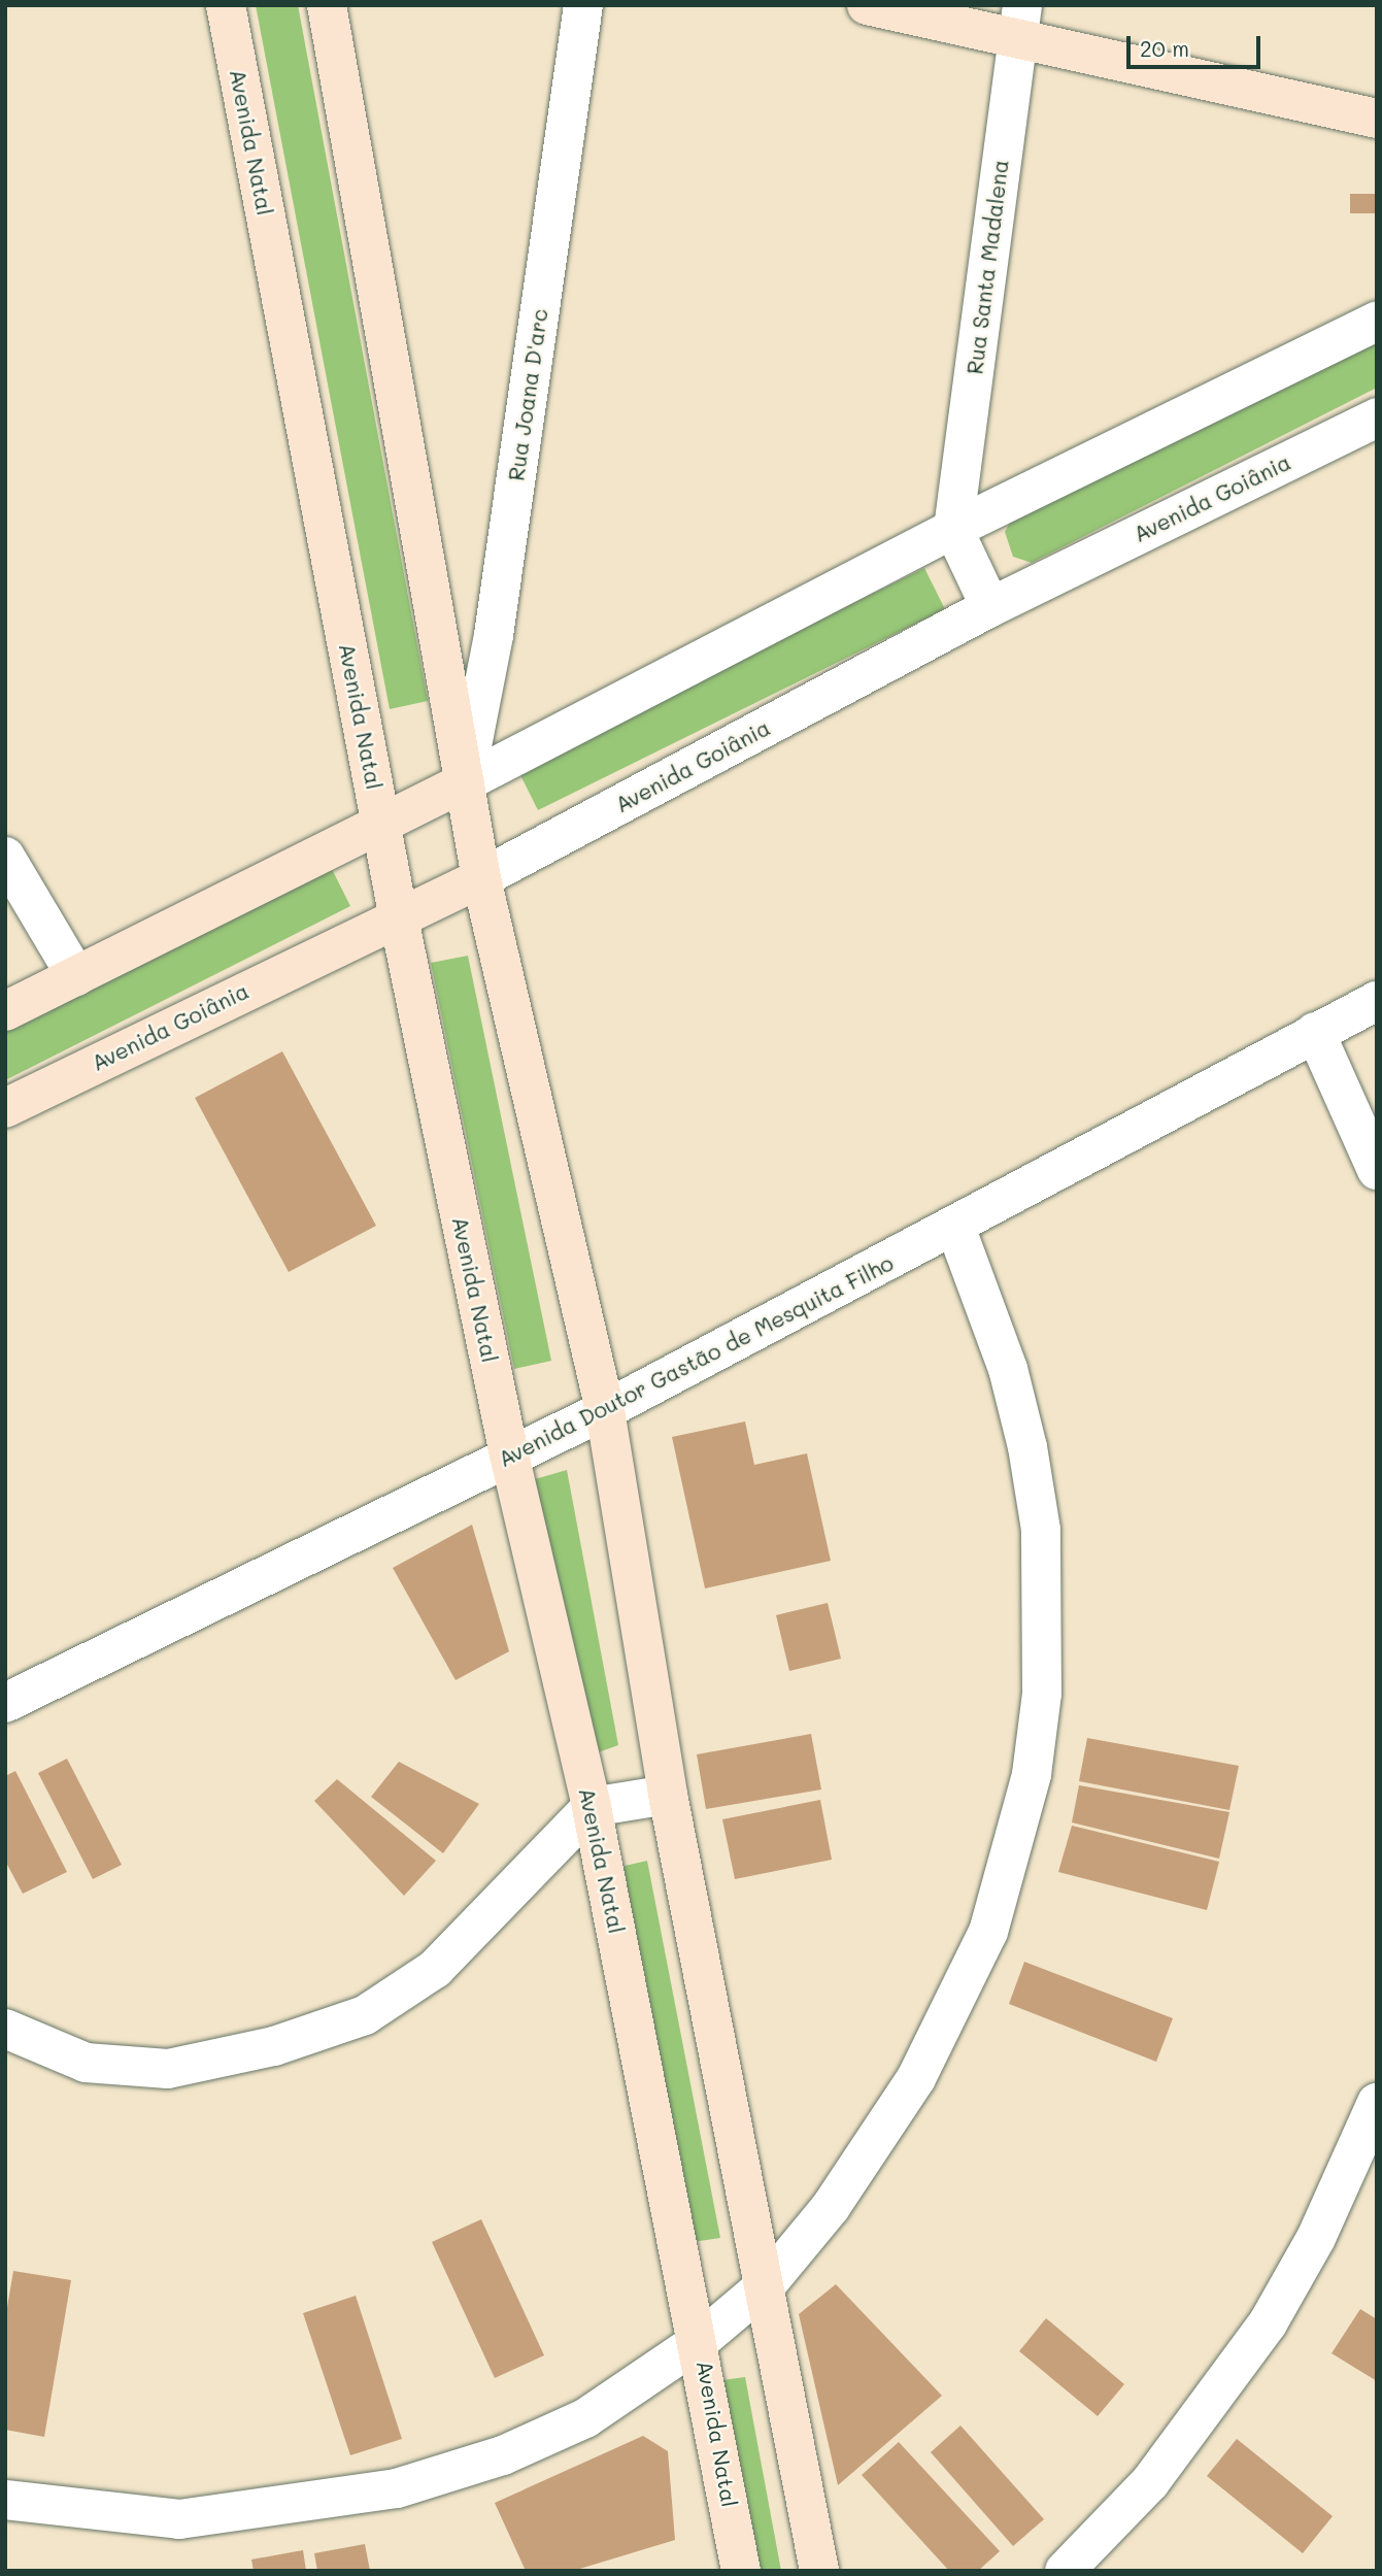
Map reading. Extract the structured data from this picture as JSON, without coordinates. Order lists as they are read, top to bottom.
{
  "streets": {
    "street": [
      "Avenida Natal",
      "Rua Santa Madalena",
      "Rua Joana D'arc",
      "Avenida Goiânia",
      "Avenida Doutor Gastão de Mesquita Filho"
    ]
  },
  "crossings": [
    ["Avenida Natal", "Avenida Goiânia"],
    ["Avenida Natal", "Avenida Doutor Gastão de Mesquita Filho"]
  ],
  "scale_bar": "20 m"
}
